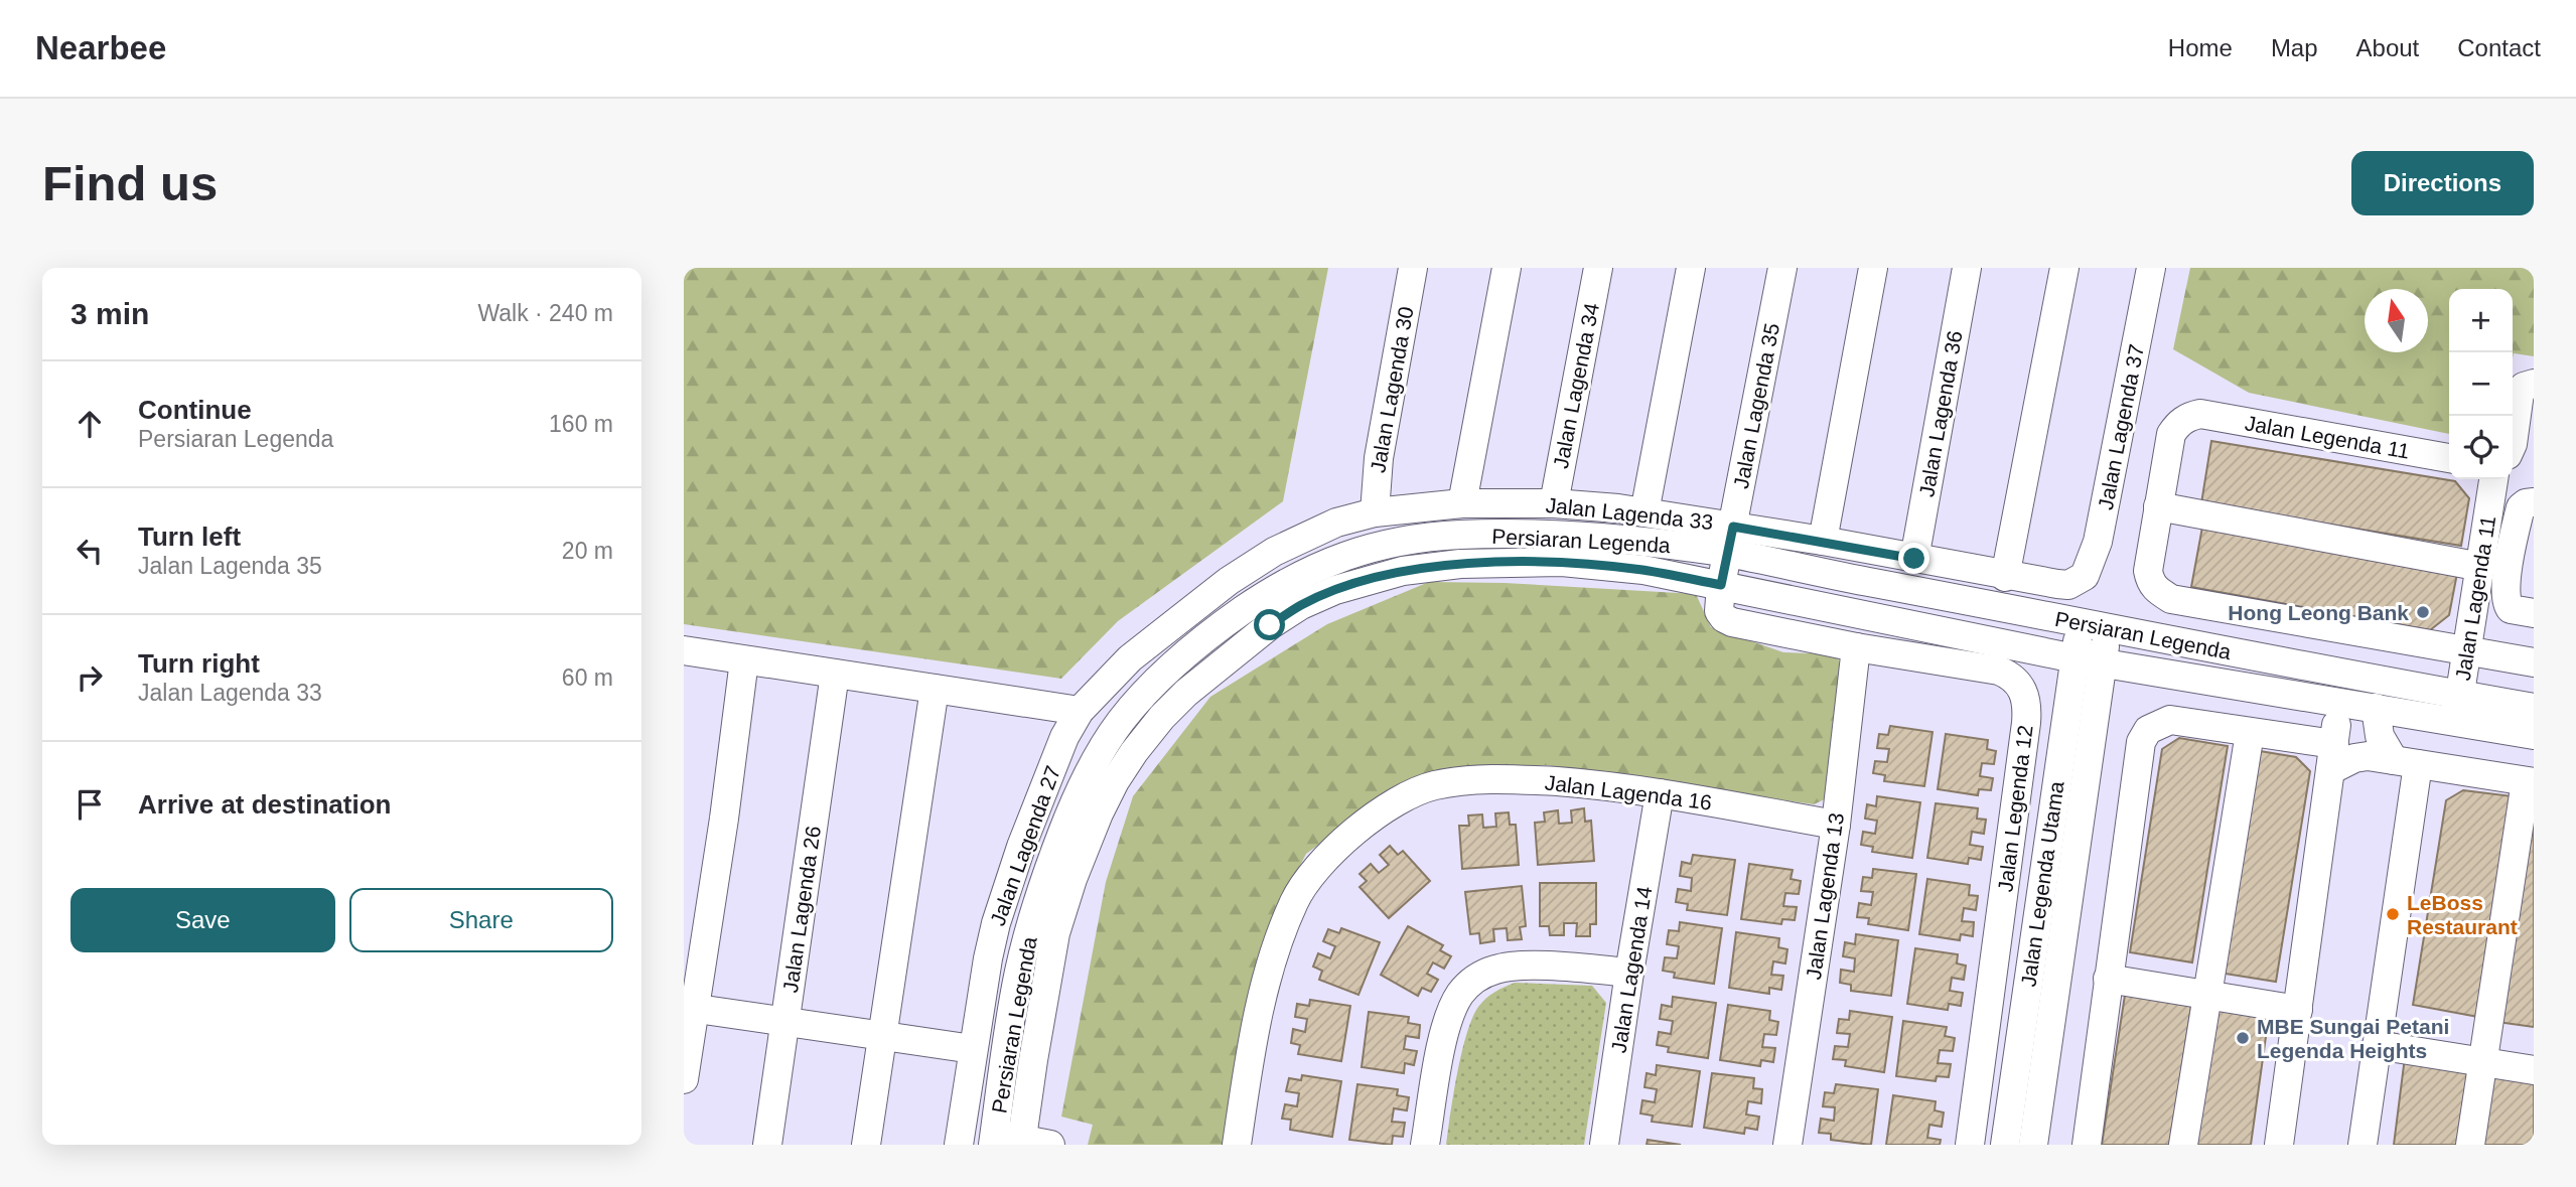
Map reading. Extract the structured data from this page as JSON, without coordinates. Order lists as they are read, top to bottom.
{
  "streets": {
    "street": [
      "Jalan Lagenda 34",
      "Jalan Lagenda 30",
      "Jalan Lagenda 35",
      "Jalan Lagenda 36",
      "Jalan Lagenda 37",
      "Jalan Legenda 11",
      "Jalan Lagenda 33",
      "Persiaran Legenda",
      "Jalan Lagenda 11",
      "Jalan Lagenda 16",
      "Jalan Legenda 12",
      "Jalan Lagenda 27",
      "Jalan Legenda Utama",
      "Jalan Lagenda 13",
      "Jalan Lagenda 26",
      "Jalan Lagenda 14"
    ]
  },
  "crossings": [
    ["Jalan Lagenda 34", "Jalan Lagenda 33"],
    ["Jalan Lagenda 30", "Jalan Lagenda 33"],
    ["Jalan Lagenda 35", "Jalan Lagenda 33"],
    ["Jalan Lagenda 35", "Persiaran Legenda"],
    ["Jalan Lagenda 35", "Jalan Legenda 12"],
    ["Jalan Lagenda 36", "Jalan Lagenda 33"],
    ["Jalan Lagenda 37", "Jalan Lagenda 33"],
    ["Jalan Lagenda 33", "Persiaran Legenda"],
    ["Jalan Lagenda 33", "Jalan Lagenda 27"],
    ["Persiaran Legenda", "Jalan Lagenda 11"],
    ["Persiaran Legenda", "Jalan Legenda 12"],
    ["Persiaran Legenda", "Jalan Legenda Utama"],
    ["Jalan Lagenda 16", "Jalan Lagenda 13"],
    ["Jalan Lagenda 16", "Jalan Lagenda 14"],
    ["Jalan Legenda 12", "Jalan Lagenda 13"]
  ],
  "places": ["Hong Leong Bank", "LeBoss Restaurant", "MBE Sungai Petani Legenda Heights"],
  "north": "top",
  "page": {
    "header": "Nearbee",
    "nav": [
      "Home",
      "Map",
      "About",
      "Contact"
    ],
    "buttons": [
      "Directions",
      ["Save", "Share"]
    ],
    "title": "Find us",
    "heading": ["3 min", "Walk · 240 m"],
    "map_buttons": ["+", "−"],
    "list": [
      ["Continue", "Persiaran Legenda", "160 m"],
      ["Turn left", "Jalan Lagenda 35", "20 m"],
      ["Turn right", "Jalan Lagenda 33", "60 m"],
      "Arrive at destination"
    ]
  }
}
